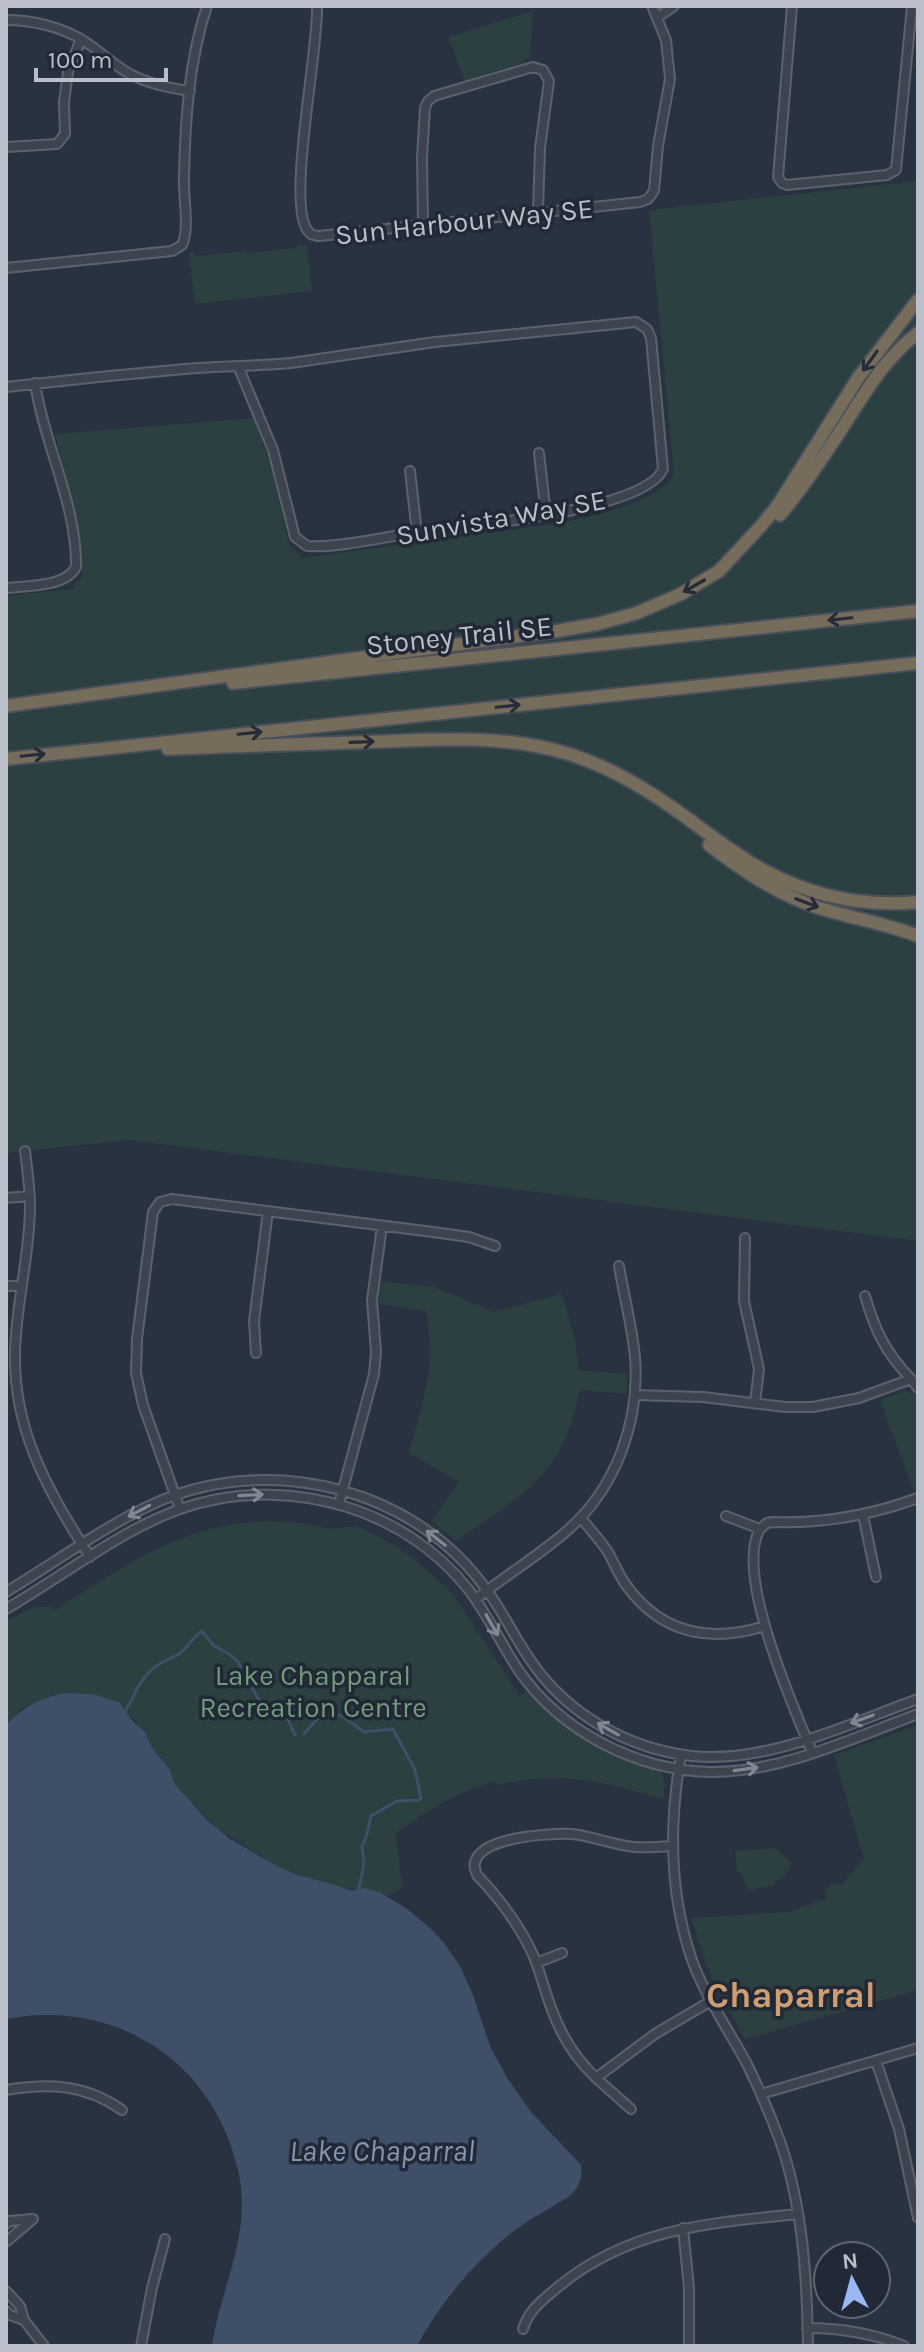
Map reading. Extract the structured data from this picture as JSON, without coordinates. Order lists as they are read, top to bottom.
{
  "streets": {
    "highway": ["Stoney Trail SE"],
    "street": ["Sun Harbour Way SE", "Sunvista Way SE"]
  },
  "districts": ["Chaparral"],
  "water": ["Lake Chaparral"],
  "parks": ["Lake Chapparal Recreation Centre"],
  "scale_bar": "100 m",
  "north": "top"
}
